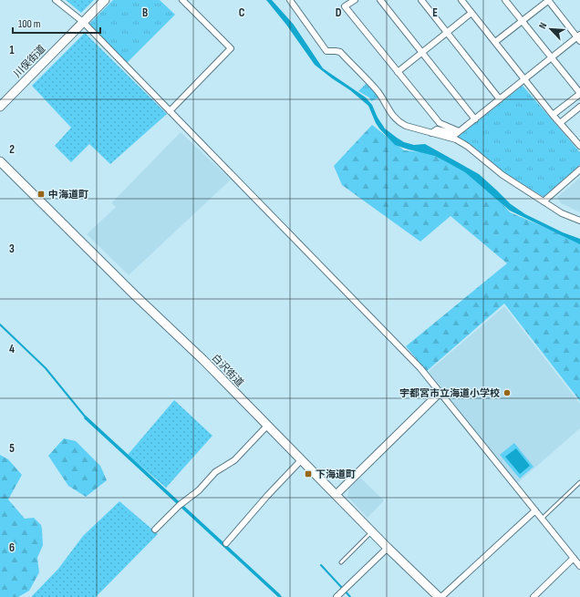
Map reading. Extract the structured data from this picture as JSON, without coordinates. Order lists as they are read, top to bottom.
{
  "streets": {
    "main road": ["川俣街道", "白沢街道"]
  },
  "places": {
    "transit": ["中海道町", "下海道町"],
    "other": ["宇都宮市立海道小学校"]
  },
  "scale_bar": "100 m",
  "north": "top left",
  "grid": {
    "columns": [
      "B",
      "C",
      "D",
      "E"
    ],
    "rows": [
      "1",
      "2",
      "3",
      "4",
      "5",
      "6"
    ]
  }
}
